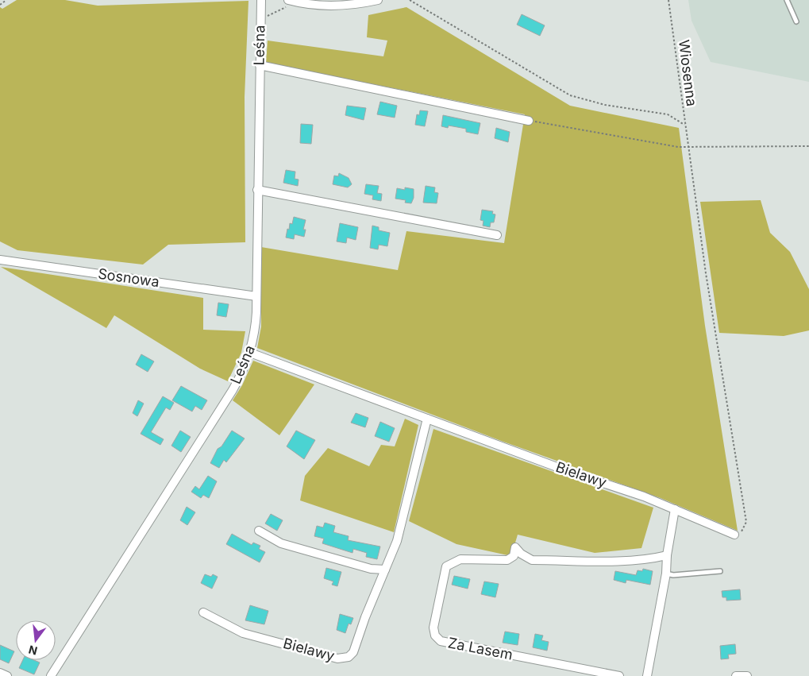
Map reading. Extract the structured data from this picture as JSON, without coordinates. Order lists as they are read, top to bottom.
{
  "streets": {
    "street": [
      "Leśna",
      "Sosnowa",
      "Bielawy",
      "Za Lasem"
    ],
    "path": ["Wiosenna"]
  },
  "crossings": [
    ["Leśna", "Sosnowa"],
    ["Leśna", "Bielawy"],
    ["Wiosenna", "Bielawy"]
  ],
  "north": "bottom"
}
